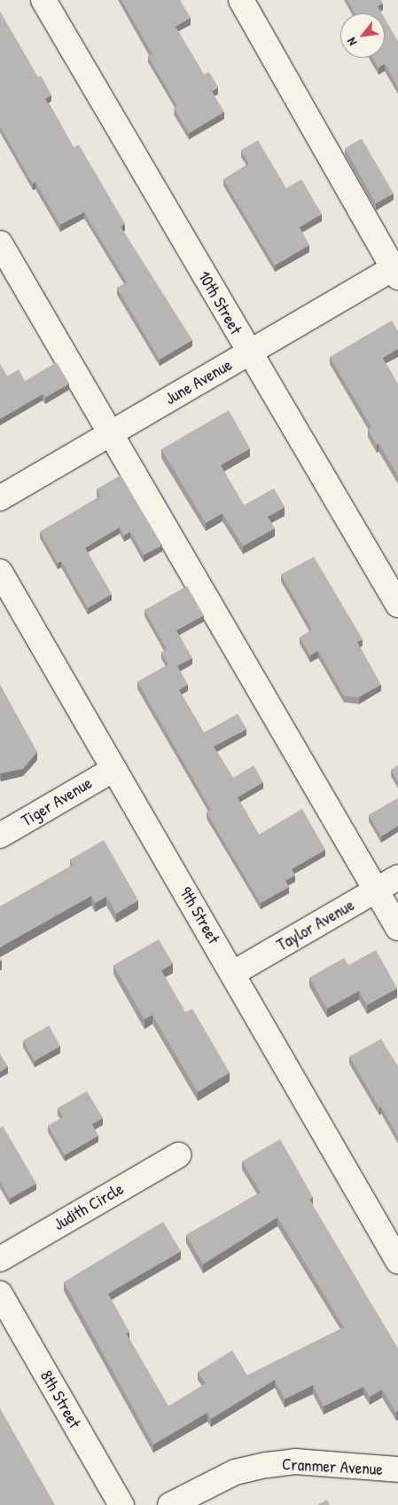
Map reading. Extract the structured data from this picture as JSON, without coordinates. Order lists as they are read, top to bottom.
{
  "streets": {
    "street": [
      "10th Street",
      "June Avenue",
      "Tiger Avenue",
      "9th Street",
      "Taylor Avenue",
      "Judith Circle",
      "8th Street",
      "Cranmer Avenue"
    ]
  },
  "crossings": [
    ["10th Street", "June Avenue"],
    ["Tiger Avenue", "9th Street"],
    ["9th Street", "Taylor Avenue"]
  ],
  "north": "bottom left"
}
